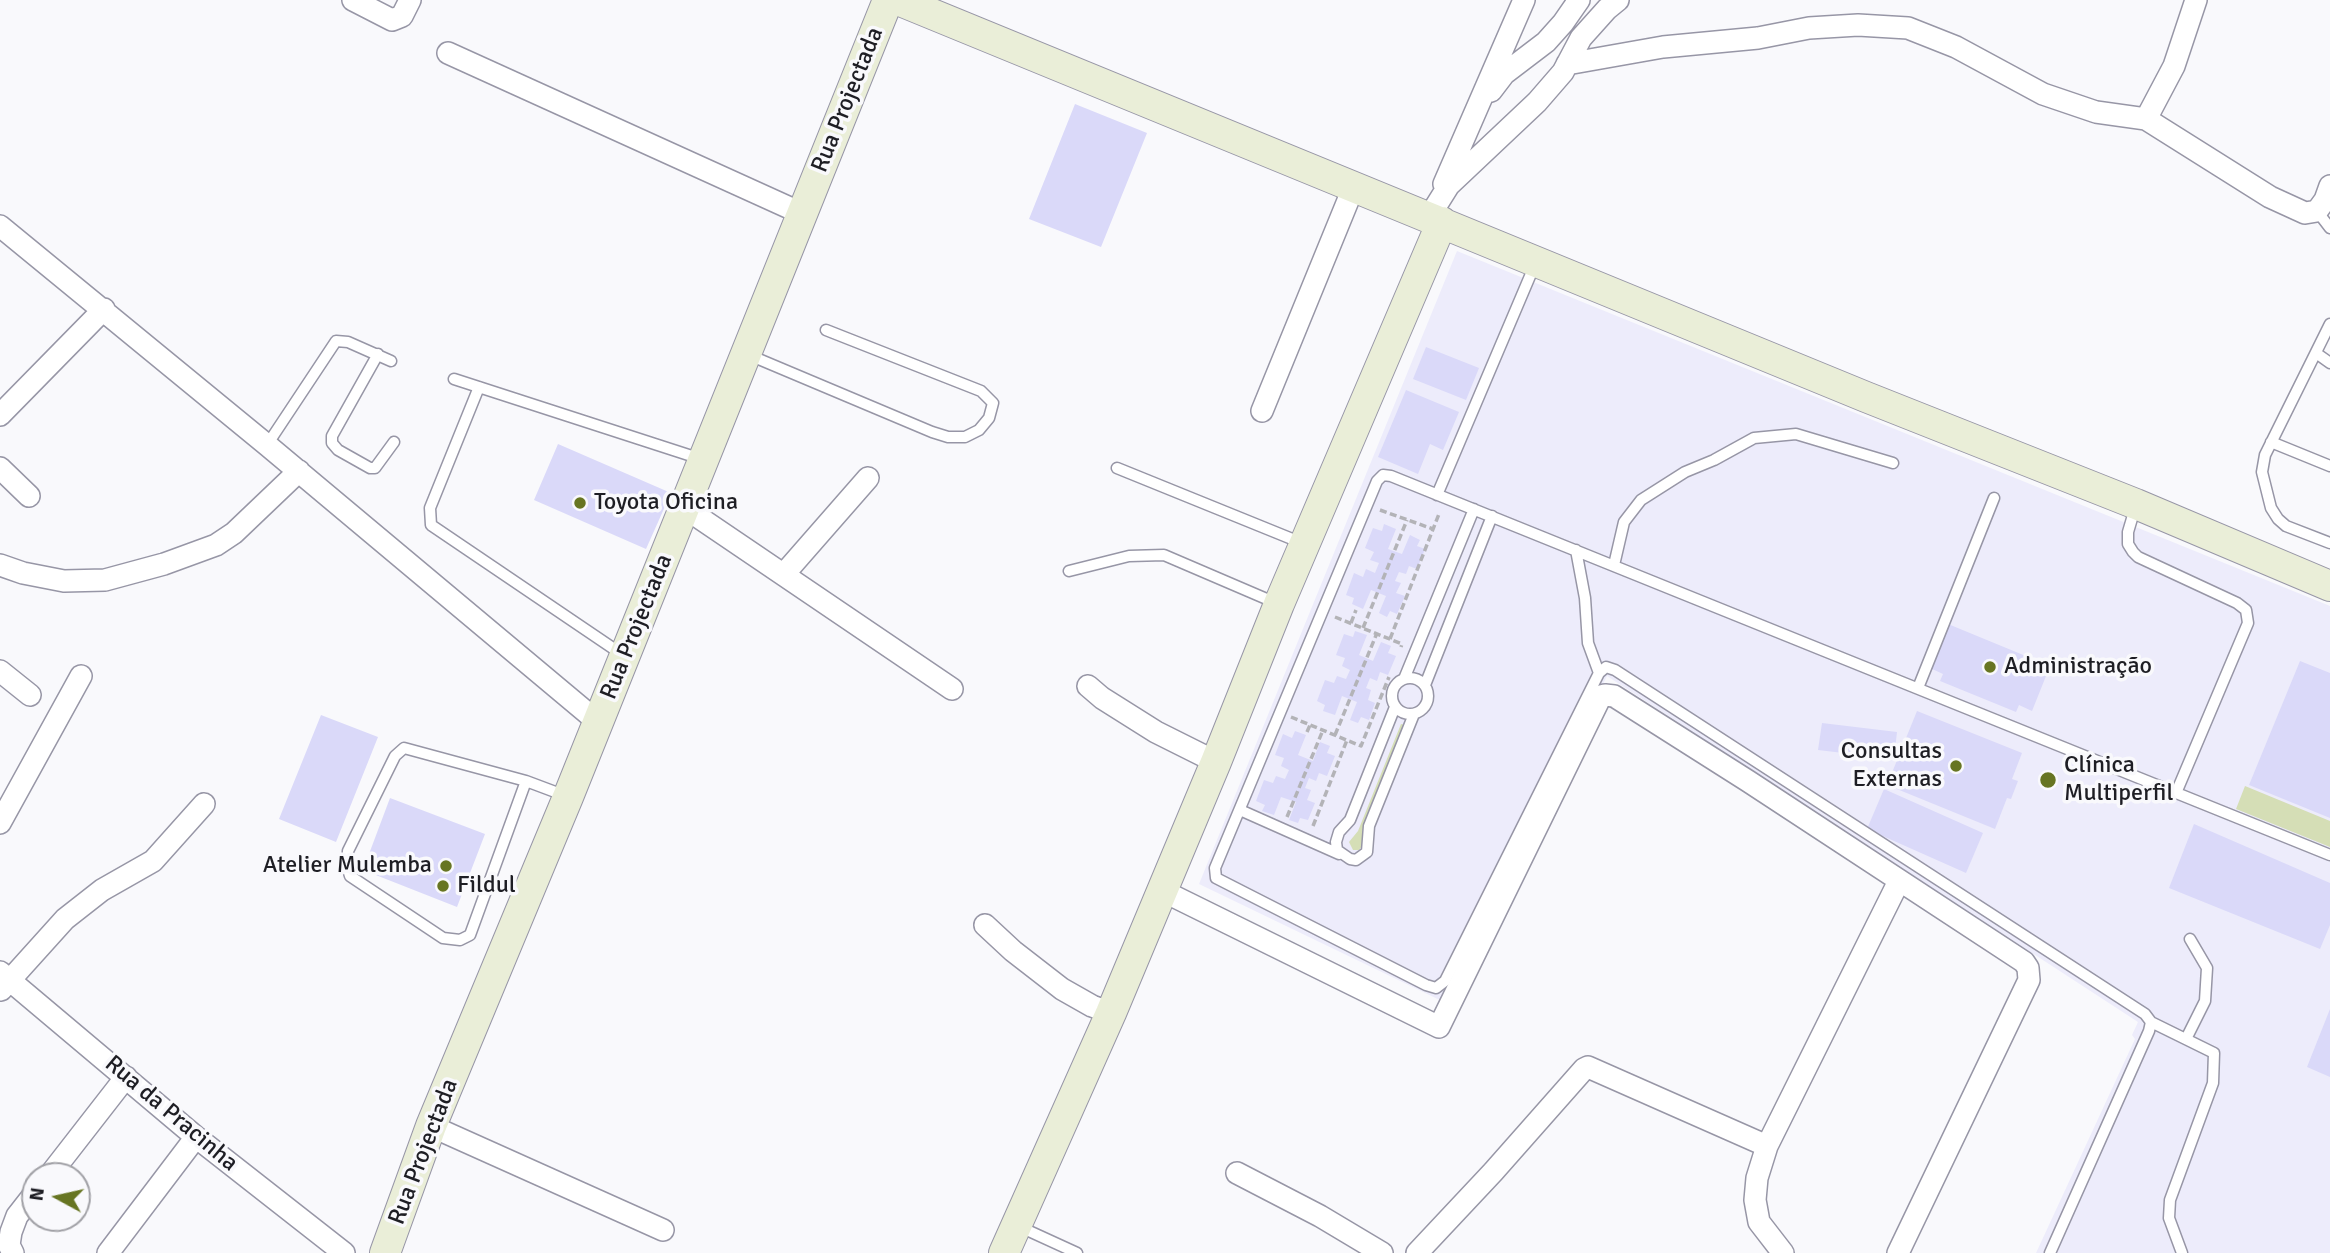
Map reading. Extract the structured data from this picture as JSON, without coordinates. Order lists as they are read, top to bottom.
{
  "streets": {
    "street": ["Rua Projectada", "Rua da Pracinha"]
  },
  "places": [
    "Toyota Oficina",
    "Administração",
    "Consultas Externas",
    "Clínica Multiperfil",
    "Atelier Mulemba",
    "Fildul"
  ],
  "north": "left"
}
